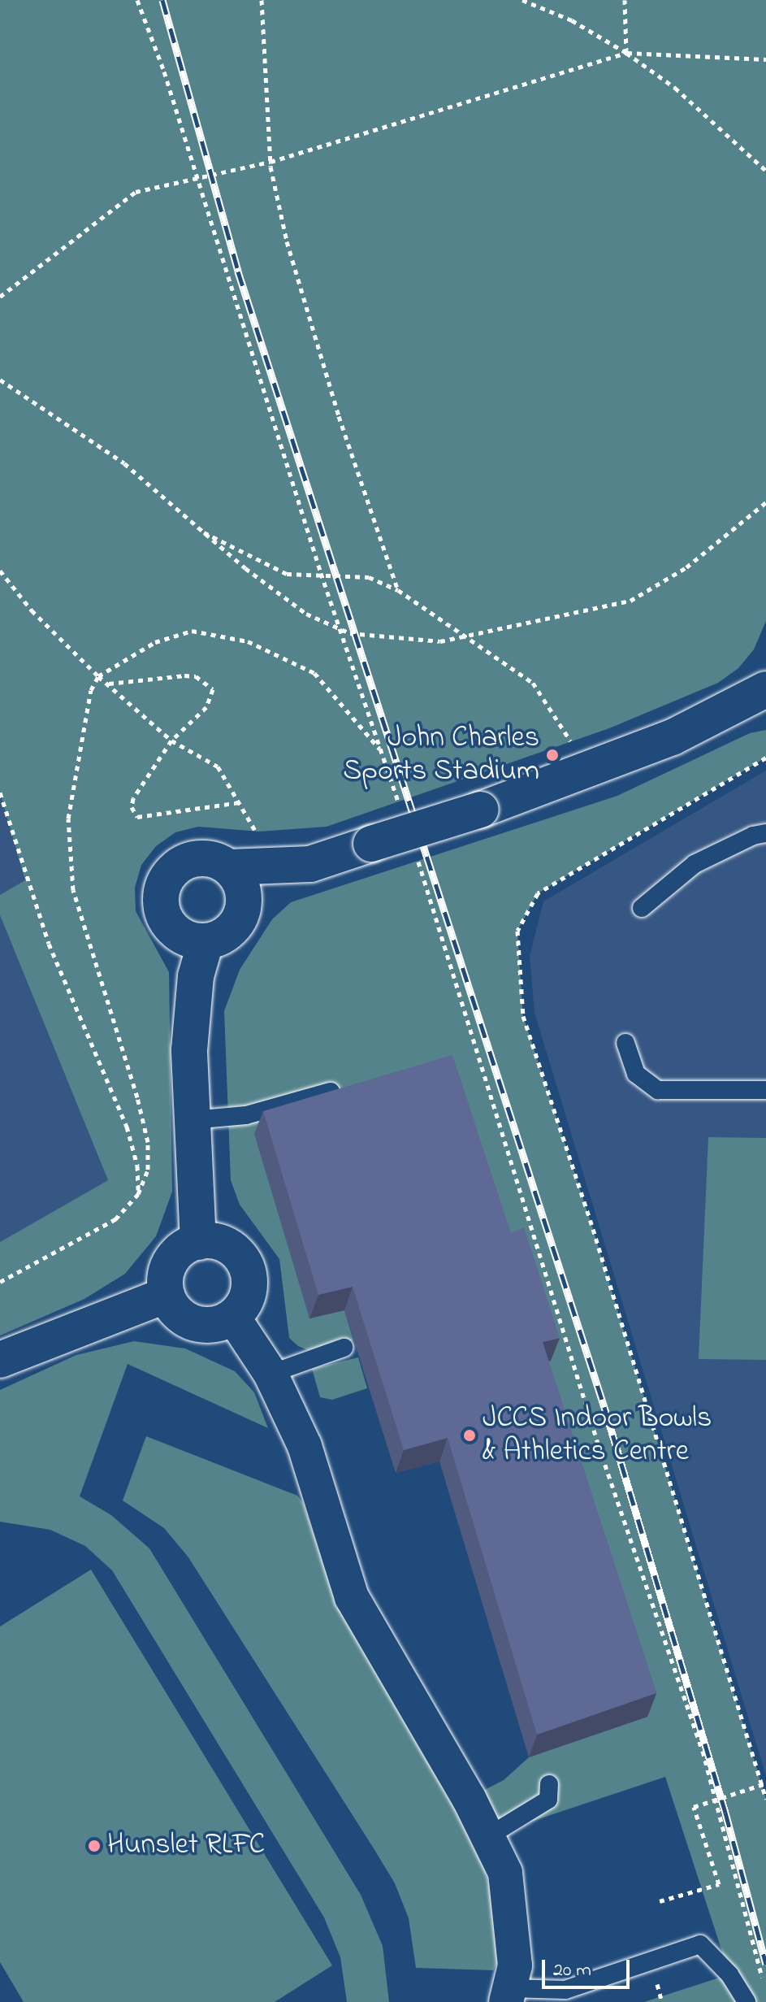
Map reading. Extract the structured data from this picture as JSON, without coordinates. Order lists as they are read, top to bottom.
{
  "places": ["John Charles Sports Stadium", "JCCS Indoor Bowls & Athletics Centre", "Hunslet RLFC"],
  "scale_bar": "20 m"
}
